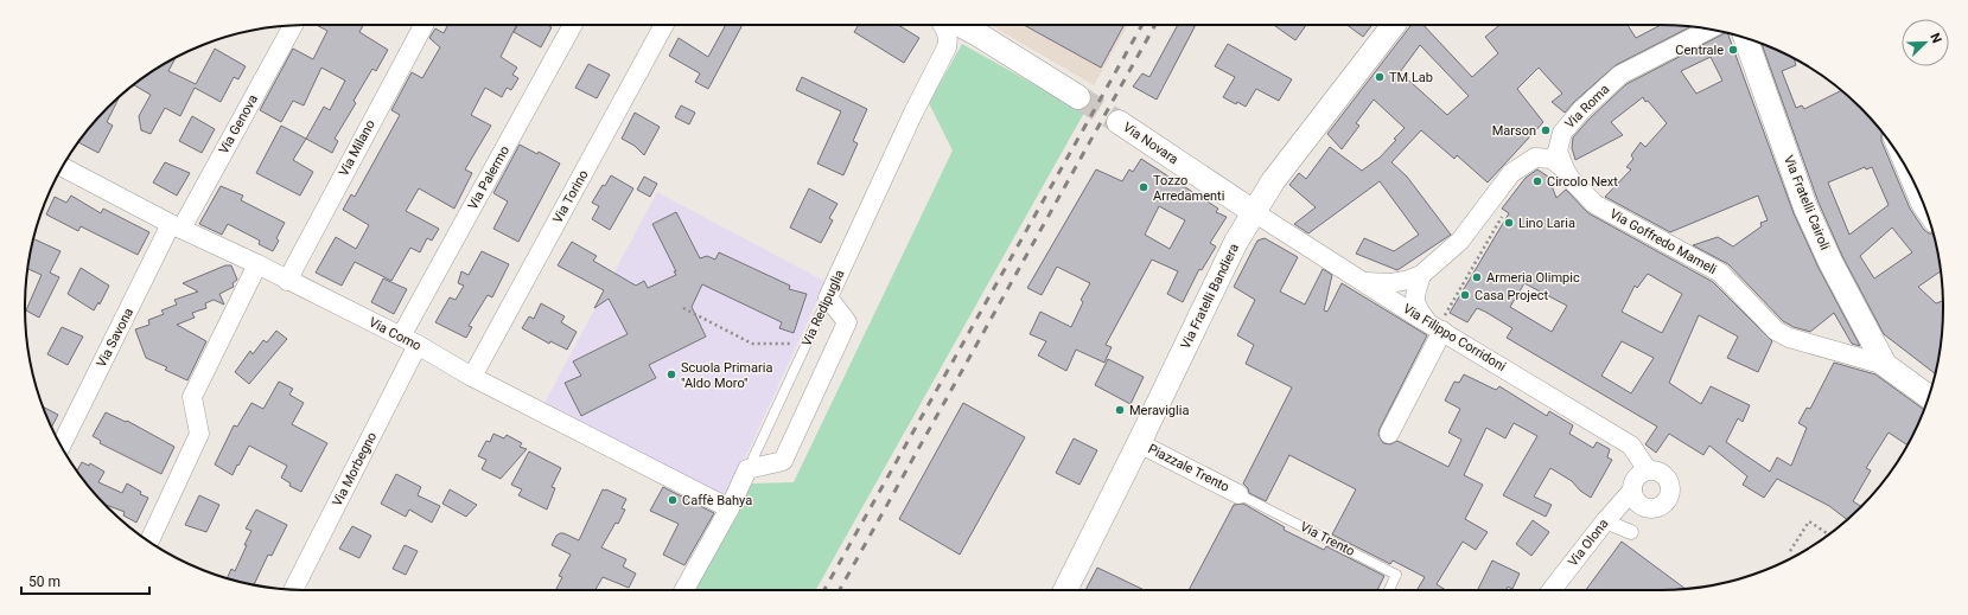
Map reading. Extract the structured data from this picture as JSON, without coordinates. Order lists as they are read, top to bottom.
{
  "streets": {
    "street": [
      "Via Roma",
      "Via Genova",
      "Via Novara",
      "Via Milano",
      "Via Palermo",
      "Via Torino",
      "Via Fratelli Cairoli",
      "Via Goffredo Mameli",
      "Via Fratelli Bandiera",
      "Via Redipuglia",
      "Via Como",
      "Via Savona",
      "Via Filippo Corridoni",
      "Piazzale Trento",
      "Via Morbegno",
      "Via Olona"
    ],
    "lane": ["Via Trento"]
  },
  "crossings": [
    ["Via Roma", "Via Goffredo Mameli"],
    ["Via Genova", "Via Como"],
    ["Via Genova", "Via Savona"],
    ["Via Novara", "Via Fratelli Bandiera"],
    ["Via Novara", "Via Filippo Corridoni"],
    ["Via Milano", "Via Como"],
    ["Via Palermo", "Via Como"],
    ["Via Palermo", "Via Morbegno"],
    ["Via Torino", "Via Como"],
    ["Via Fratelli Cairoli", "Via Goffredo Mameli"],
    ["Via Fratelli Bandiera", "Via Filippo Corridoni"],
    ["Via Fratelli Bandiera", "Piazzale Trento"],
    ["Via Redipuglia", "Via Como"],
    ["Via Como", "Via Savona"],
    ["Via Como", "Via Morbegno"],
    ["Via Filippo Corridoni", "Via Olona"],
    ["Piazzale Trento", "Via Trento"]
  ],
  "places": [
    "Centrale",
    "TM Lab",
    "Marson",
    "Circolo Next",
    "Tozzo Arredamenti",
    "Lino Laria",
    "Armeria Olimpic",
    "Casa Project",
    "Scuola Primaria \"Aldo Moro\"",
    "Meraviglia",
    "Caffè Bahya"
  ],
  "scale_bar": "50 m",
  "north": "top right"
}
